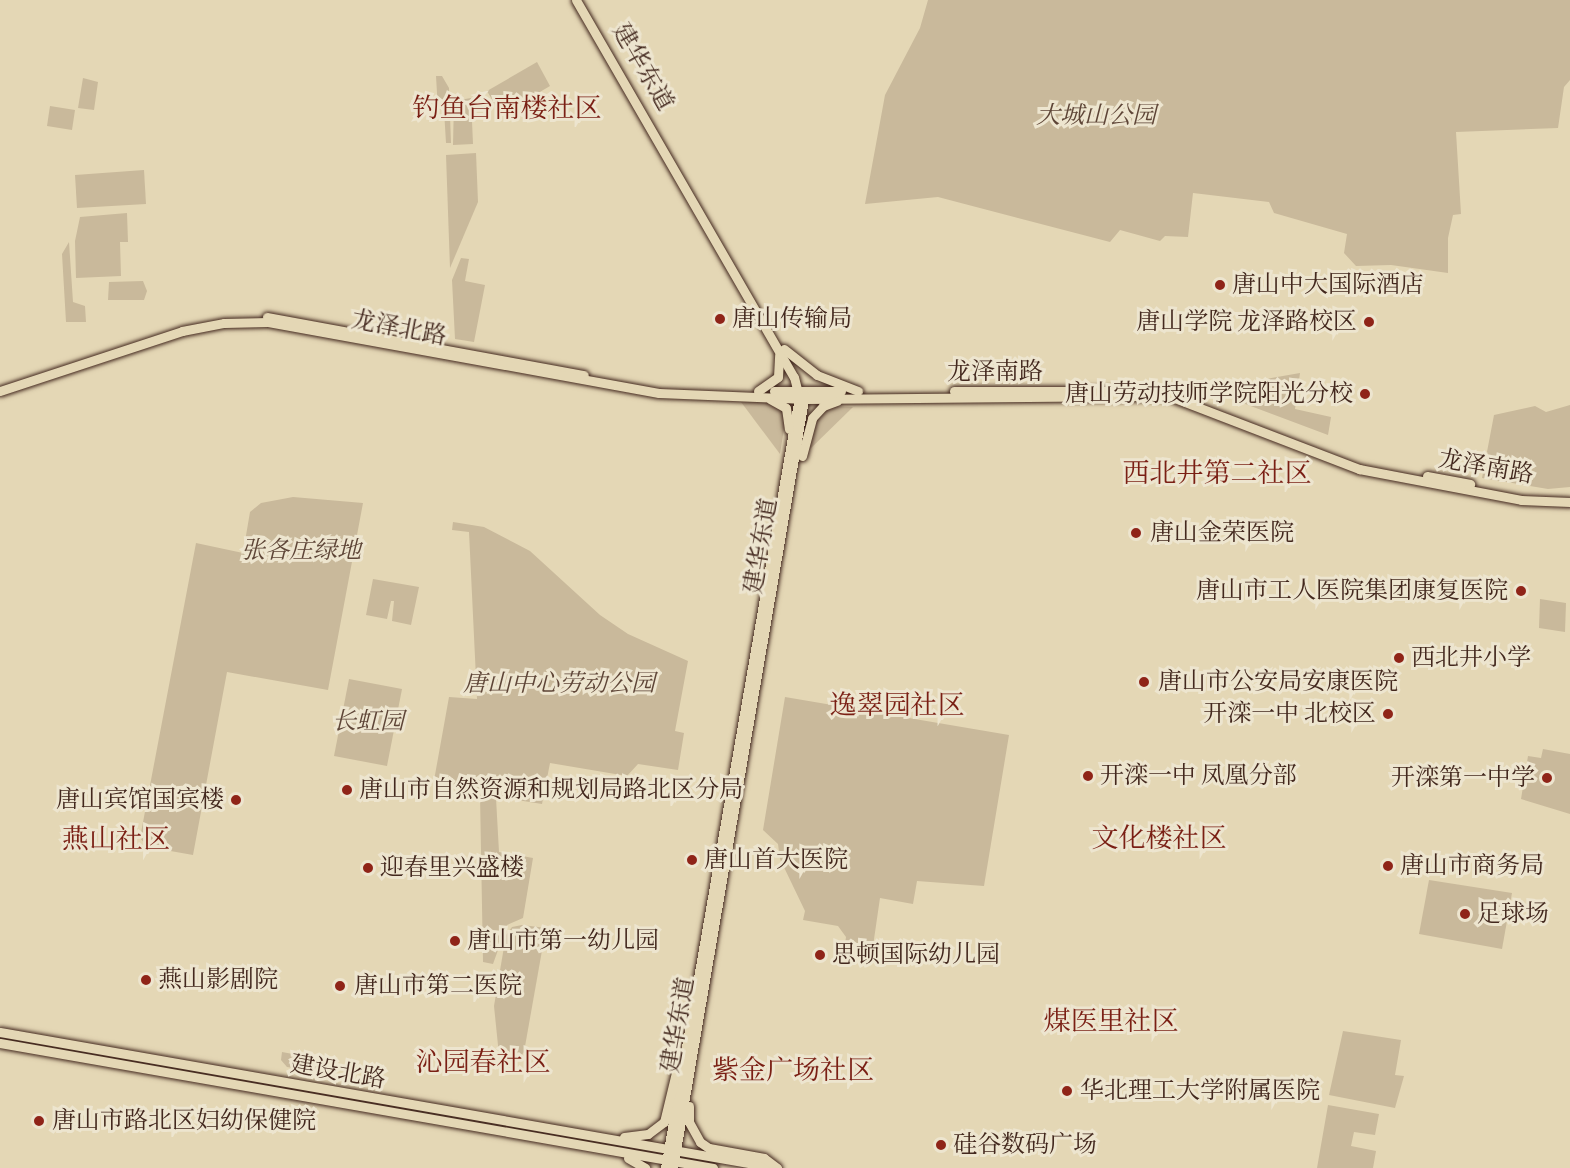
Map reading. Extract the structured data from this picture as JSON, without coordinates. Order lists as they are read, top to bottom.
{
  "streets": {
    "main road": [
      "建华东道",
      "龙泽北路",
      "龙泽南路",
      "建设北路"
    ]
  },
  "crossings": [
    ["建华东道", "龙泽北路"],
    ["建华东道", "龙泽南路"],
    ["建华东道", "建设北路"],
    ["龙泽北路", "龙泽南路"]
  ],
  "districts": [
    "钓鱼台南楼社区",
    "西北井第二社区",
    "逸翠园社区",
    "文化楼社区",
    "燕山社区",
    "煤医里社区",
    "沁园春社区",
    "紫金广场社区"
  ],
  "parks": [
    "大城山公园",
    "张各庄绿地",
    "唐山中心劳动公园",
    "长虹园"
  ],
  "places": [
    "唐山中大国际酒店",
    "唐山传输局",
    "唐山学院 龙泽路校区",
    "唐山劳动技师学院阳光分校",
    "唐山金荣医院",
    "唐山市工人医院集团康复医院",
    "西北井小学",
    "唐山市公安局安康医院",
    "开滦一中 北校区",
    "开滦一中 凤凰分部",
    "开滦第一中学",
    "唐山市自然资源和规划局路北区分局",
    "唐山宾馆国宾楼",
    "唐山首大医院",
    "唐山市商务局",
    "迎春里兴盛楼",
    "足球场",
    "唐山市第一幼儿园",
    "思顿国际幼儿园",
    "燕山影剧院",
    "唐山市第二医院",
    "华北理工大学附属医院",
    "唐山市路北区妇幼保健院",
    "硅谷数码广场"
  ]
}
